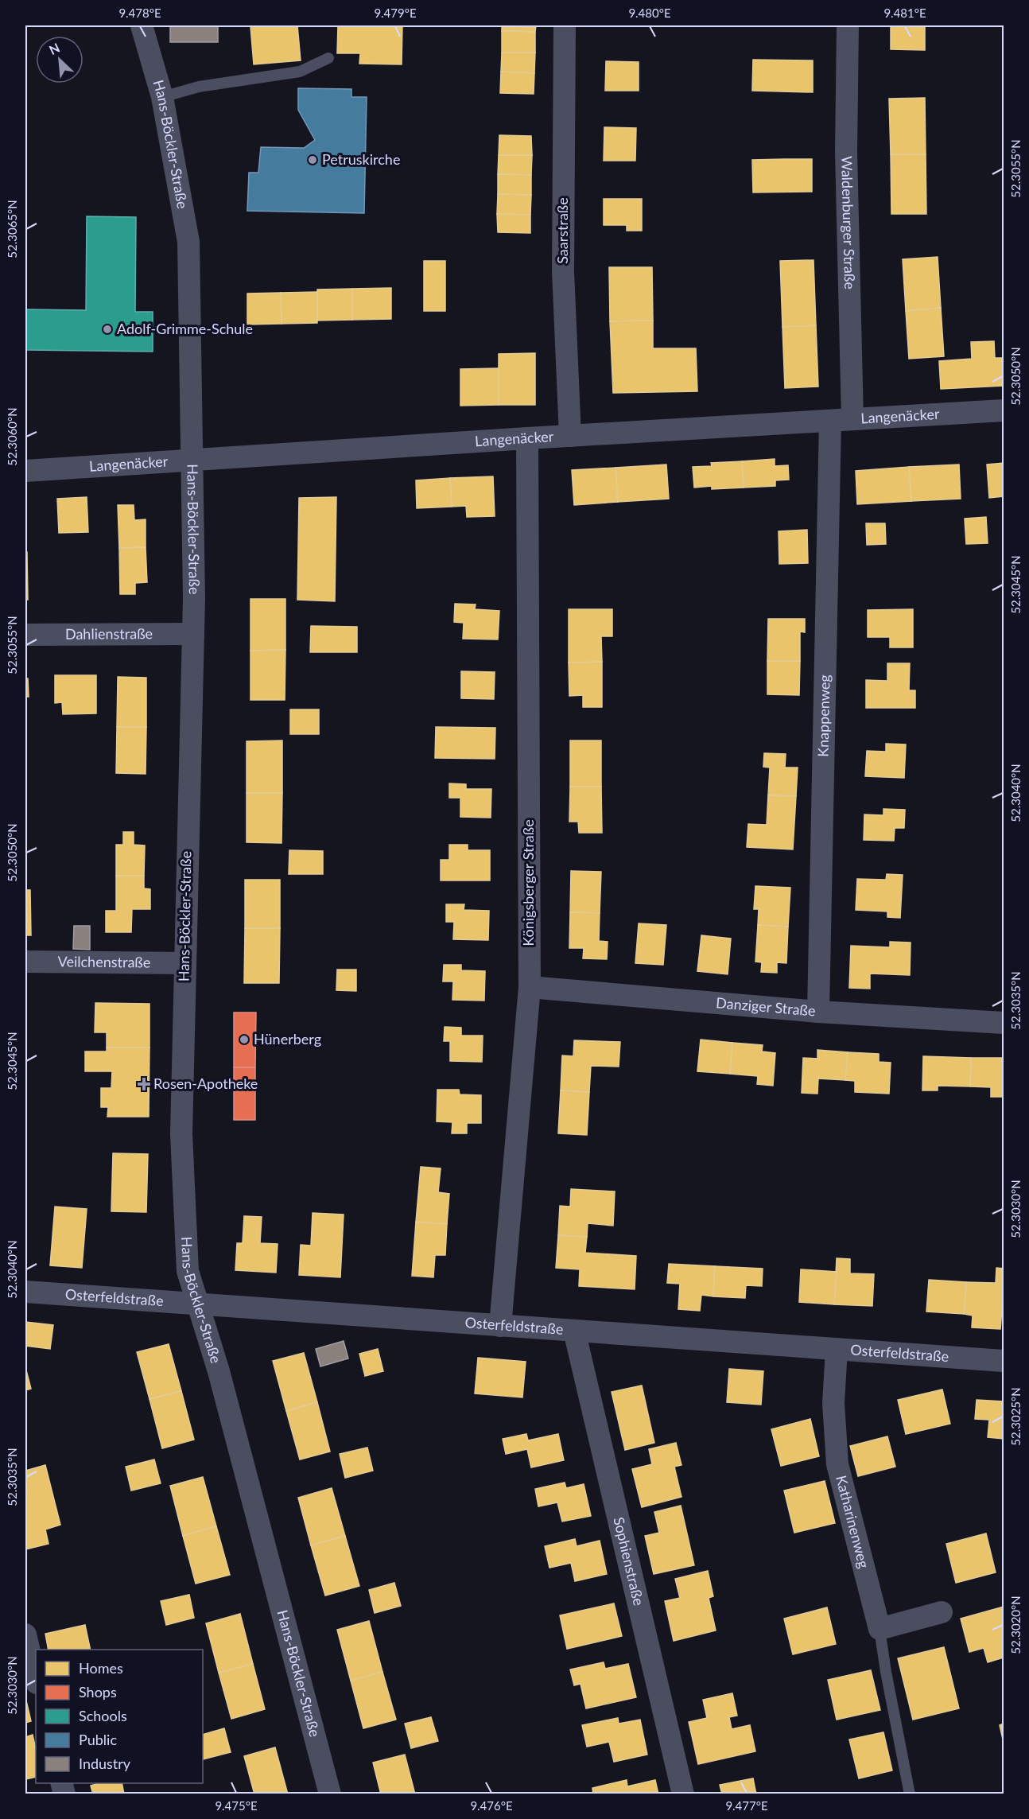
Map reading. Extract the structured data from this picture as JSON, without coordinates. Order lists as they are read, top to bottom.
{
  "streets": {
    "street": [
      "Hans-Böckler-Straße",
      "Waldenburger Straße",
      "Saarstraße",
      "Langenäcker",
      "Dahlienstraße",
      "Knappenweg",
      "Königsberger Straße",
      "Veilchenstraße",
      "Danziger Straße",
      "Osterfeldstraße",
      "Katharinenweg",
      "Sophienstraße"
    ]
  },
  "crossings": [
    ["Hans-Böckler-Straße", "Langenäcker"],
    ["Hans-Böckler-Straße", "Dahlienstraße"],
    ["Hans-Böckler-Straße", "Veilchenstraße"],
    ["Hans-Böckler-Straße", "Osterfeldstraße"],
    ["Waldenburger Straße", "Langenäcker"],
    ["Saarstraße", "Langenäcker"],
    ["Langenäcker", "Knappenweg"],
    ["Langenäcker", "Königsberger Straße"],
    ["Knappenweg", "Danziger Straße"],
    ["Königsberger Straße", "Danziger Straße"],
    ["Königsberger Straße", "Osterfeldstraße"],
    ["Osterfeldstraße", "Katharinenweg"],
    ["Osterfeldstraße", "Sophienstraße"]
  ],
  "places": {
    "other": ["Petruskirche", "Adolf-Grimme-Schule", "Hünerberg"],
    "health": ["Rosen-Apotheke"]
  },
  "legend": [
    "Homes",
    "Shops",
    "Schools",
    "Public",
    "Industry"
  ],
  "north": "top left",
  "coordinates": [
    "9.478°E",
    "9.479°E",
    "9.480°E",
    "9.481°E",
    "52.3055°N",
    "52.3065°N",
    "52.3050°N",
    "52.3060°N",
    "52.3045°N",
    "52.3040°N",
    "52.3035°N",
    "52.3030°N",
    "52.3025°N",
    "52.3020°N",
    "9.475°E",
    "9.476°E",
    "9.477°E"
  ]
}
